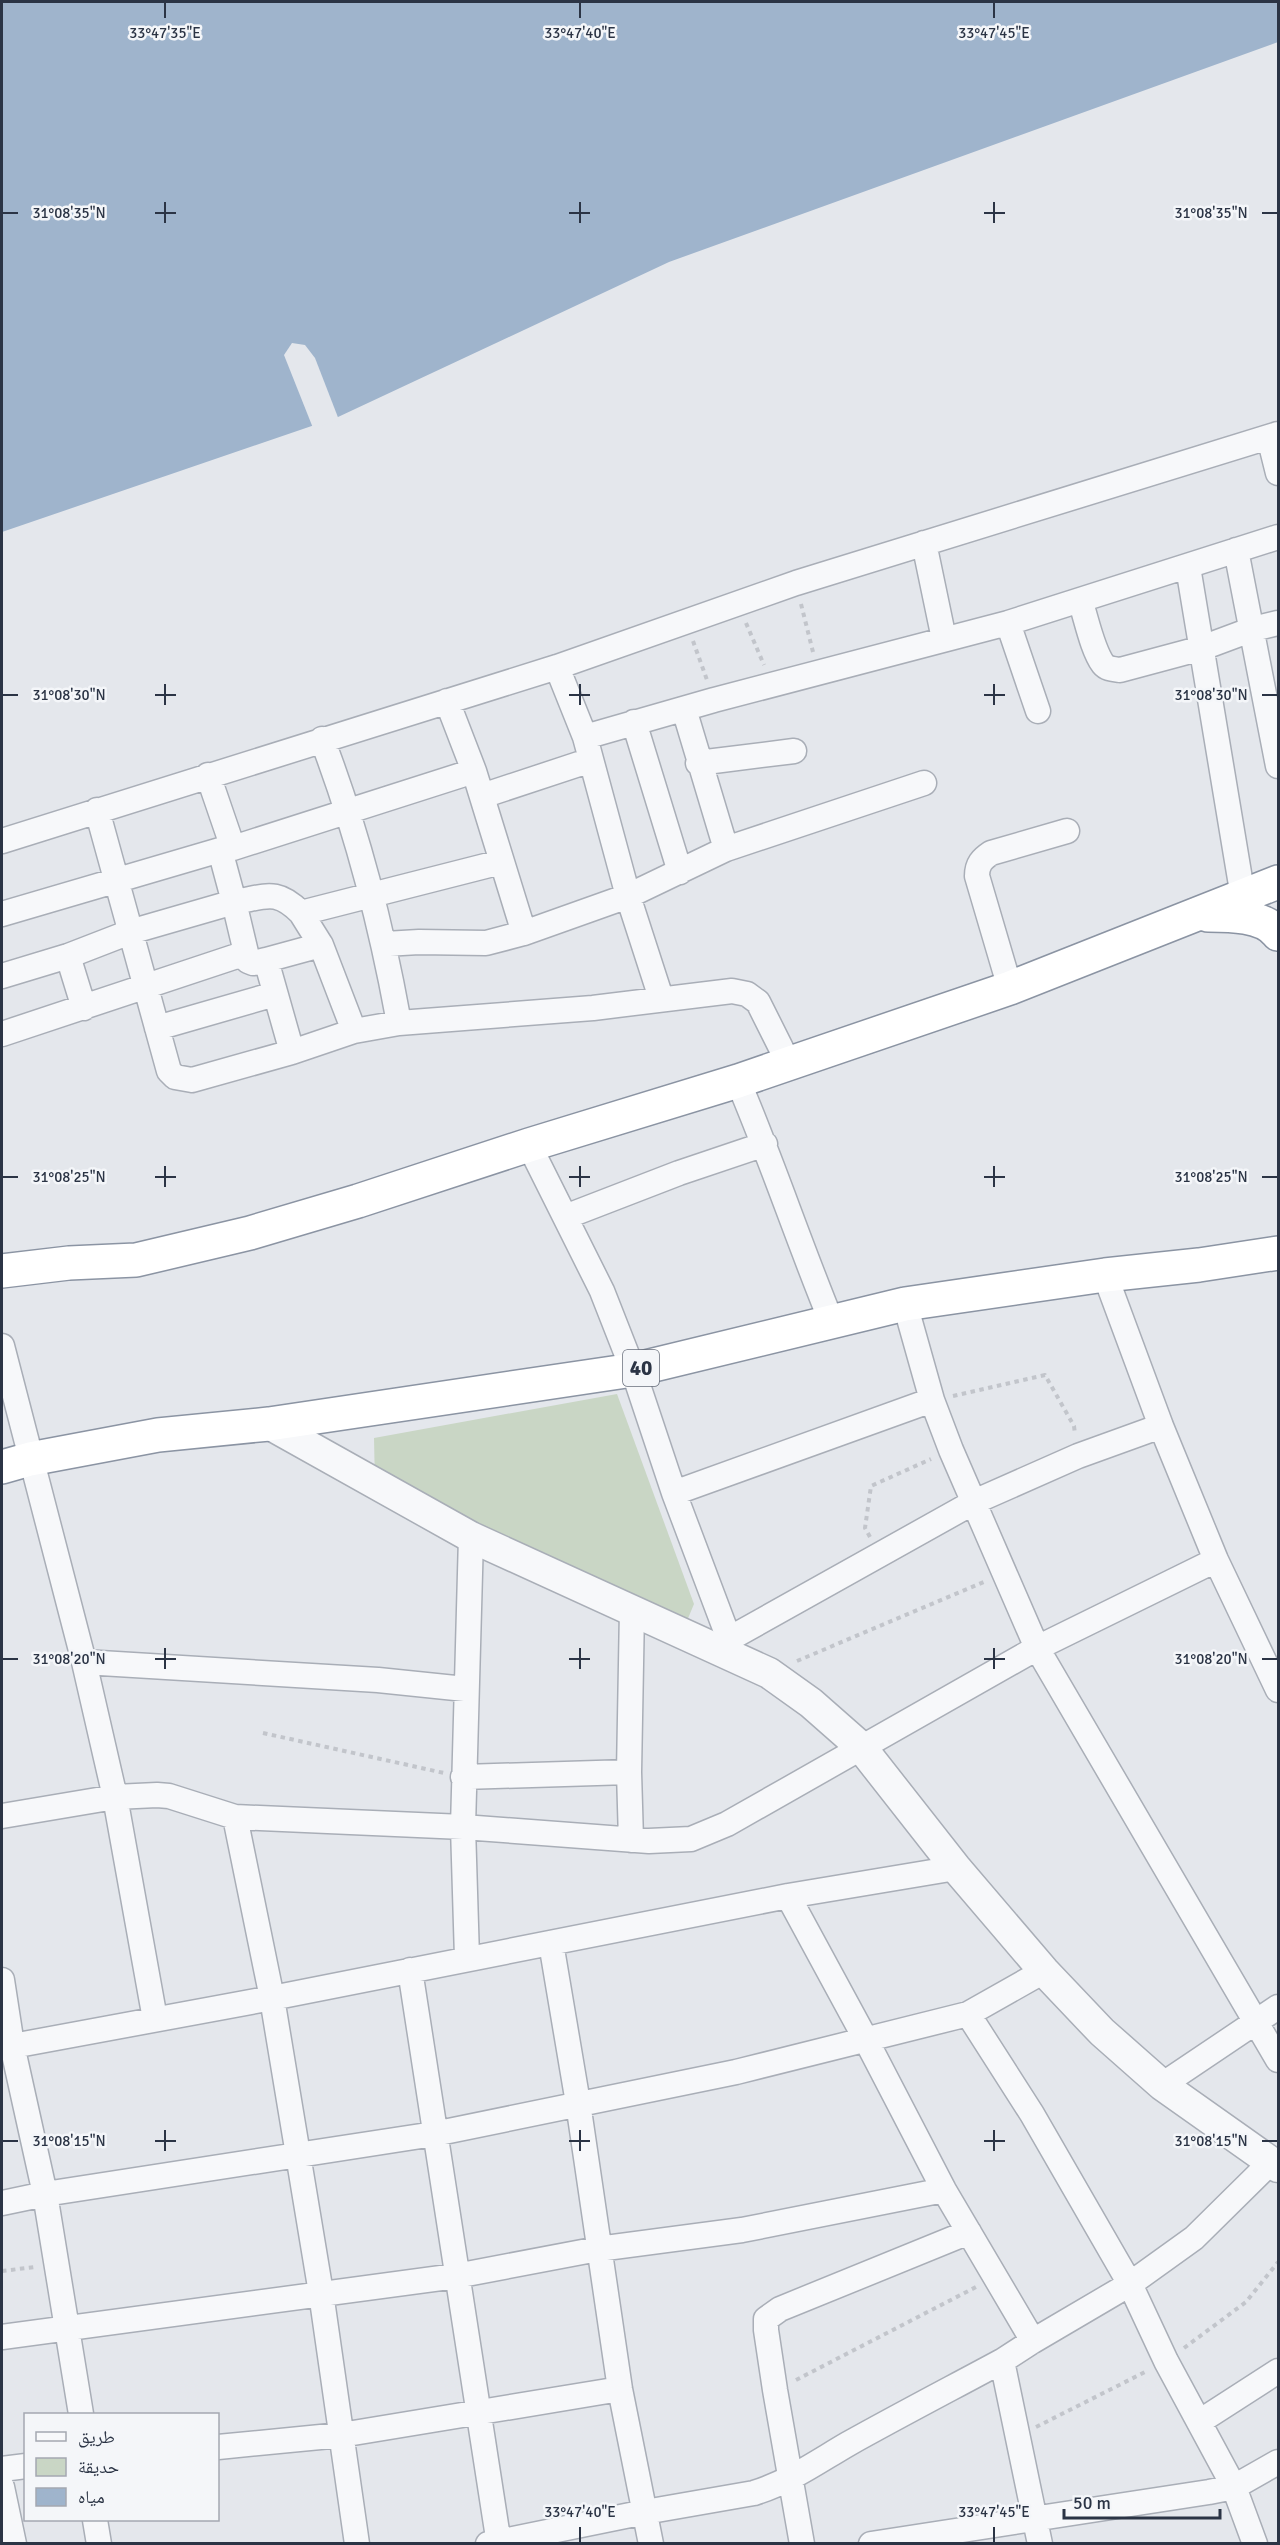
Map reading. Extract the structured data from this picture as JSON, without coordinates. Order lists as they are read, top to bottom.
{
  "streets": {
    "highway": ["40"]
  },
  "legend": ["طريق", "حديقة", "مياه"],
  "scale_bar": "50 m",
  "coordinates": [
    "33°47'35\"E",
    "33°47'40\"E",
    "33°47'45\"E",
    "31°08'35\"N",
    "31°08'30\"N",
    "31°08'25\"N",
    "31°08'20\"N",
    "31°08'15\"N"
  ]
}
